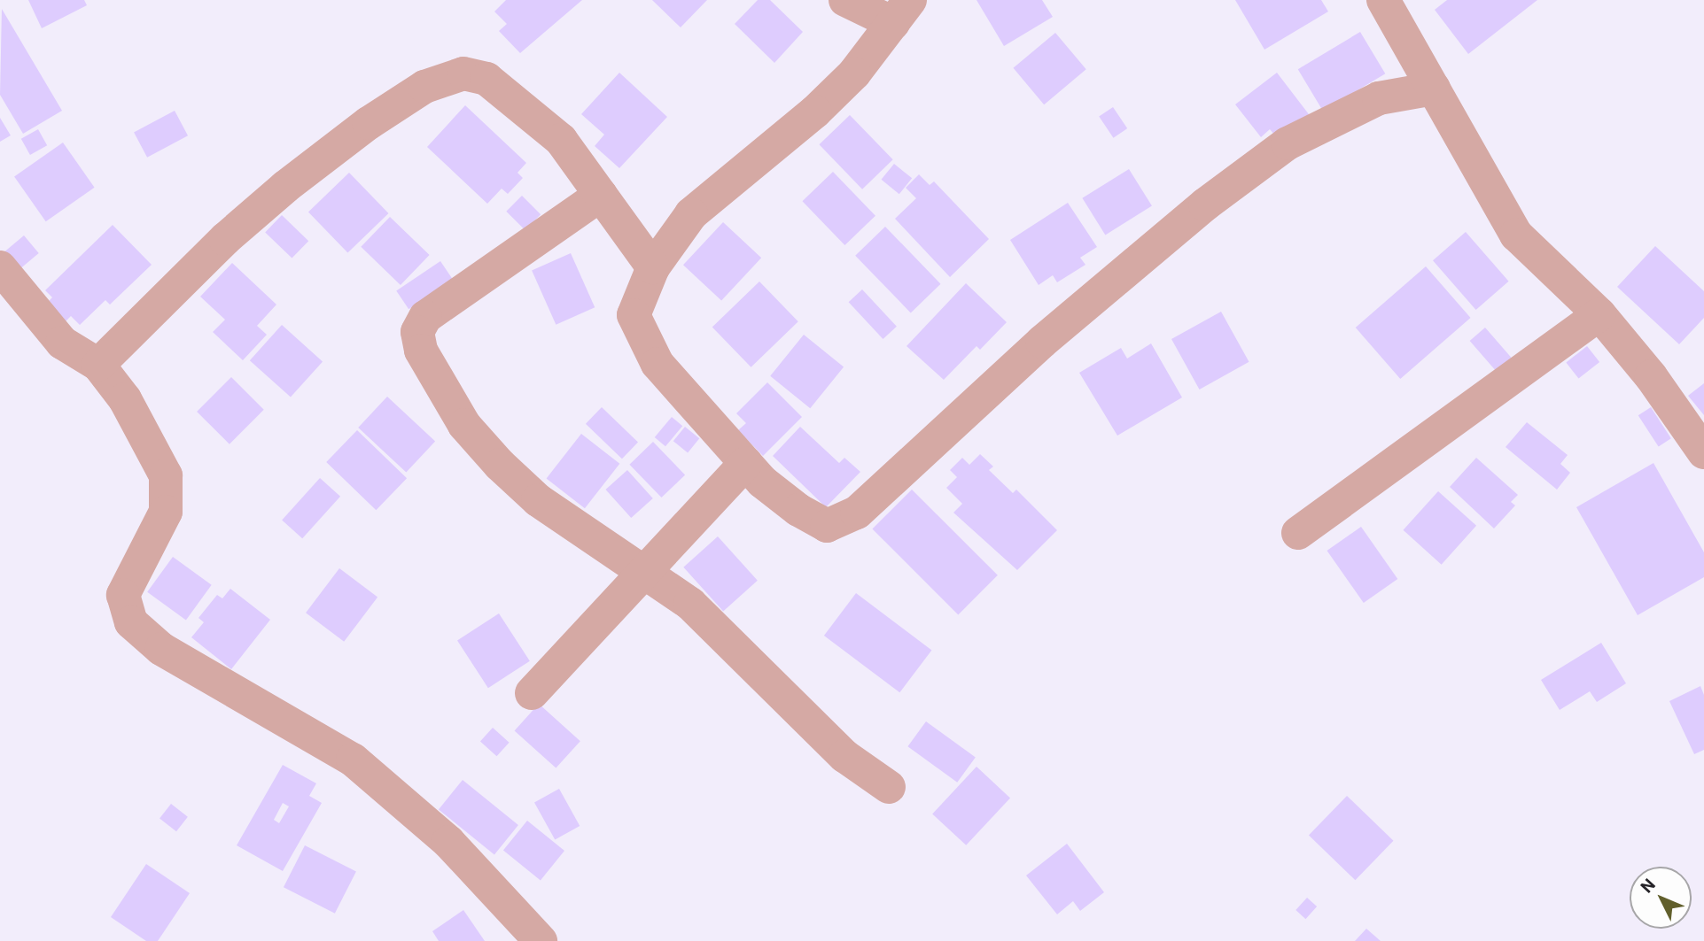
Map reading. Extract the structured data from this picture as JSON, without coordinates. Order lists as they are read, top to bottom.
{
  "north": "top left"
}
